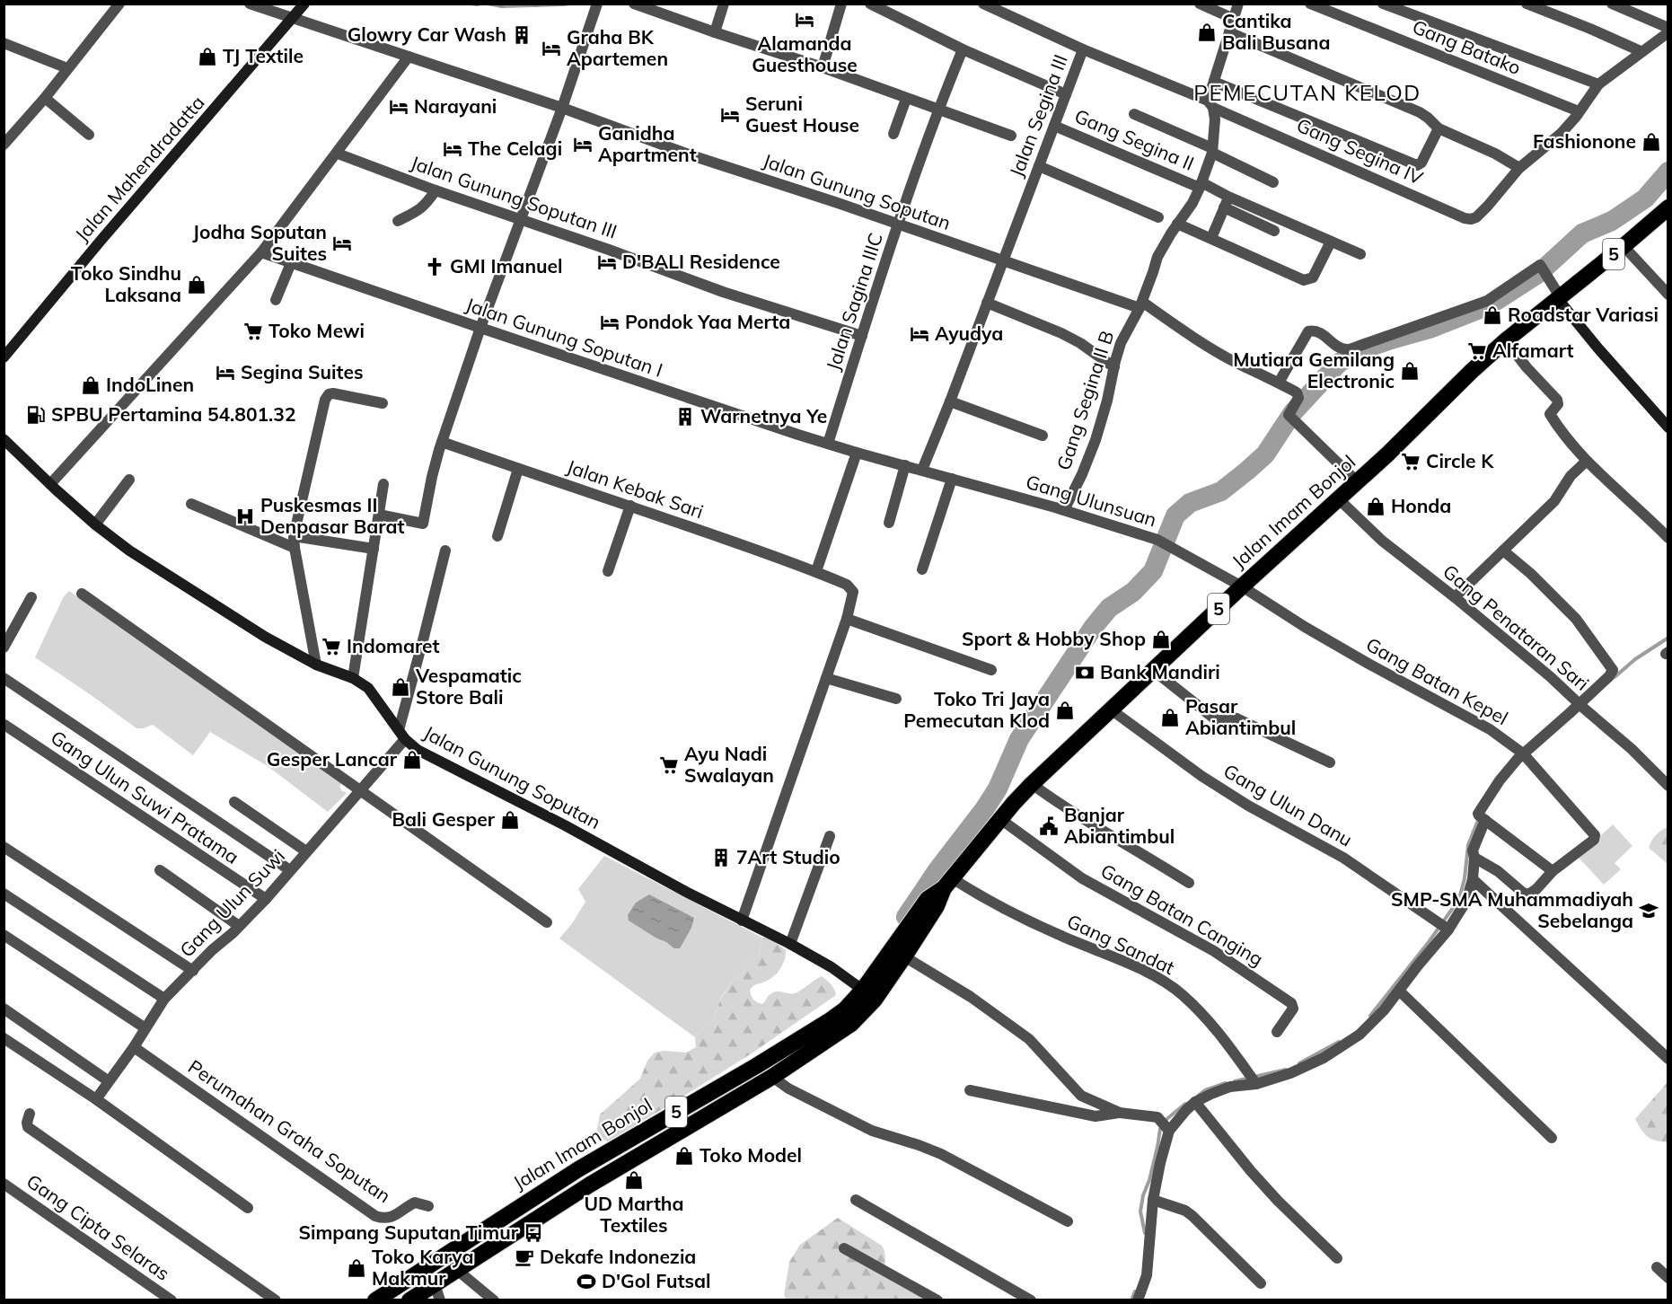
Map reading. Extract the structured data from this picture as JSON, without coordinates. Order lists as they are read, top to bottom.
{
  "streets": {
    "highway": ["5", "Jalan Imam Bonjol"],
    "main road": ["Jalan Mahendradatta", "Jalan Gunung Soputan"],
    "street": [
      "Gang Batako",
      "Jalan Segina III",
      "Gang Segina II",
      "Gang Segina IV",
      "Jalan Gunung Soputan III",
      "Jalan Sagina IIIC",
      "Jalan Gunung Soputan I",
      "Gang Segina II B",
      "Jalan Kebak Sari",
      "Gang Ulunsuan",
      "Gang Penataran Sari",
      "Gang Batan Kepel",
      "Gang Ulun Suwi Pratama",
      "Gang Ulun Danu",
      "Gang Ulun Suwi",
      "Gang Batan Canging",
      "Gang Sandat",
      "Perumahan Graha Soputan",
      "Gang Cipta Selaras"
    ]
  },
  "crossings": [
    ["Gang Batako", "Gang Segina IV"],
    ["Jalan Segina III", "Gang Segina II"],
    ["Jalan Segina III", "Gang Segina IV"],
    ["Jalan Segina III", "Jalan Gunung Soputan"],
    ["Jalan Segina III", "Gang Segina II B"],
    ["Gang Segina II", "Gang Segina II B"],
    ["Gang Segina IV", "Gang Segina II B"],
    ["Jalan Mahendradatta", "Jalan Gunung Soputan"],
    ["Jalan Gunung Soputan", "Jalan Sagina IIIC"],
    ["Jalan Gunung Soputan", "Gang Segina II B"],
    ["Jalan Gunung Soputan", "Jalan Kebak Sari"],
    ["Jalan Gunung Soputan", "Jalan Imam Bonjol"],
    ["Jalan Gunung Soputan", "Gang Ulun Suwi"],
    ["Jalan Gunung Soputan III", "Jalan Sagina IIIC"],
    ["Jalan Sagina IIIC", "Jalan Gunung Soputan I"],
    ["Gang Segina II B", "Gang Ulunsuan"],
    ["Gang Ulunsuan", "Jalan Imam Bonjol"],
    ["Gang Ulunsuan", "Gang Batan Kepel"],
    ["Jalan Imam Bonjol", "Gang Penataran Sari"],
    ["Jalan Imam Bonjol", "Gang Batan Kepel"],
    ["Jalan Imam Bonjol", "Gang Ulun Danu"],
    ["Jalan Imam Bonjol", "Gang Batan Canging"],
    ["Jalan Imam Bonjol", "Gang Sandat"],
    ["Gang Ulun Suwi Pratama", "Gang Ulun Suwi"],
    ["Gang Ulun Suwi", "Perumahan Graha Soputan"]
  ],
  "districts": ["PEMECUTAN KELOD"],
  "places": {
    "hotel": [
      "Alamanda Guesthouse",
      "Graha BK Apartemen",
      "Narayani",
      "Seruni Guest House",
      "Ganidha Apartment",
      "The Celagi",
      "Jodha Soputan Suites",
      "D'BALI Residence",
      "Pondok Yaa Merta",
      "Ayudya",
      "Segina Suites"
    ],
    "shop": [
      "Cantika Bali Busana",
      "TJ Textile",
      "Fashionone",
      "Toko Sindhu Laksana",
      "Roadstar Variasi",
      "Mutiara Gemilang Electronic",
      "IndoLinen",
      "Honda",
      "Sport & Hobby Shop",
      "Vespamatic Store Bali",
      "Toko Tri Jaya Pemecutan Klod",
      "Pasar Abiantimbul",
      "Gesper Lancar",
      "Bali Gesper",
      "Toko Model",
      "UD Martha Textiles",
      "Toko Karya Makmur"
    ],
    "building": ["Glowry Car Wash", "Warnetnya Ye", "7Art Studio"],
    "church": ["GMI Imanuel"],
    "supermarket": [
      "Toko Mewi",
      "Alfamart",
      "Circle K",
      "Indomaret",
      "Ayu Nadi Swalayan"
    ],
    "fuel station": ["SPBU Pertamina 54.801.32"],
    "hospital": ["Puskesmas II Denpasar Barat"],
    "bank": ["Bank Mandiri"],
    "public building": ["Banjar Abiantimbul"],
    "school or university": ["SMP-SMA Muhammadiyah Sebelanga"],
    "bus stop": ["Simpang Suputan Timur"],
    "cafe": ["Dekafe Indonezia"],
    "sports": ["D'Gol Futsal"]
  }
}
